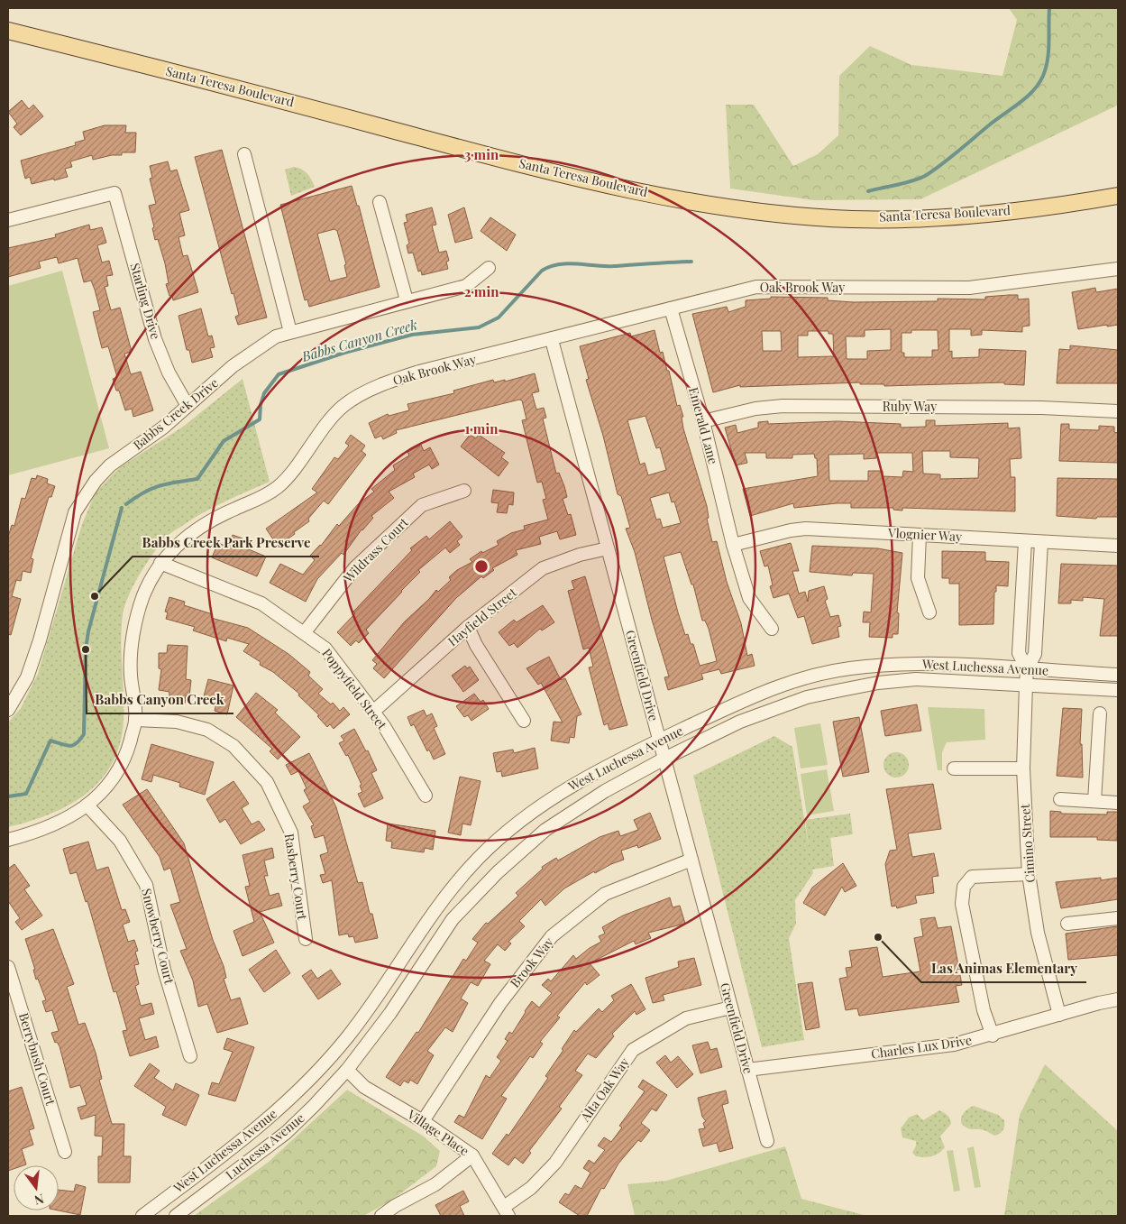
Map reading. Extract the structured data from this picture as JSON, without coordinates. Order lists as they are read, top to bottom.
{
  "streets": {
    "main road": ["Santa Teresa Boulevard"],
    "street": [
      "Oak Brook Way",
      "Starling Drive",
      "Ruby Way",
      "Babbs Creek Drive",
      "Emerald Lane",
      "Vlognier Way",
      "Wildrass Court",
      "Hayfield Street",
      "West Luchessa Avenue",
      "Greenfield Drive",
      "Poppyfield Street",
      "Cimino Street",
      "Rasberry Court",
      "Snowberry Court",
      "Brook Way",
      "Charles Lux Drive",
      "Berrybush Court",
      "Alta Oak Way",
      "Village Place",
      "Luchessa Avenue"
    ]
  },
  "crossings": [
    ["Oak Brook Way", "Emerald Lane"],
    ["Oak Brook Way", "Greenfield Drive"],
    ["Oak Brook Way", "Poppyfield Street"],
    ["Oak Brook Way", "Rasberry Court"],
    ["Oak Brook Way", "Snowberry Court"],
    ["Starling Drive", "Babbs Creek Drive"],
    ["Ruby Way", "Emerald Lane"],
    ["Emerald Lane", "Vlognier Way"],
    ["Vlognier Way", "Cimino Street"],
    ["Wildrass Court", "Poppyfield Street"],
    ["Hayfield Street", "Greenfield Drive"],
    ["Hayfield Street", "Poppyfield Street"],
    ["West Luchessa Avenue", "Greenfield Drive"],
    ["West Luchessa Avenue", "Cimino Street"],
    ["West Luchessa Avenue", "Village Place"],
    ["West Luchessa Avenue", "Luchessa Avenue"],
    ["Greenfield Drive", "Brook Way"],
    ["Greenfield Drive", "Charles Lux Drive"],
    ["Greenfield Drive", "Alta Oak Way"],
    ["Cimino Street", "Charles Lux Drive"],
    ["Brook Way", "Village Place"],
    ["Alta Oak Way", "Village Place"],
    ["Village Place", "Luchessa Avenue"]
  ],
  "water": ["Babbs Canyon Creek"],
  "places": ["Babbs Creek Park Preserve", "Babbs Canyon Creek", "Las Animas Elementary"],
  "north": "bottom",
  "rings": ["3 min", "2 min", "1 min"]
}
